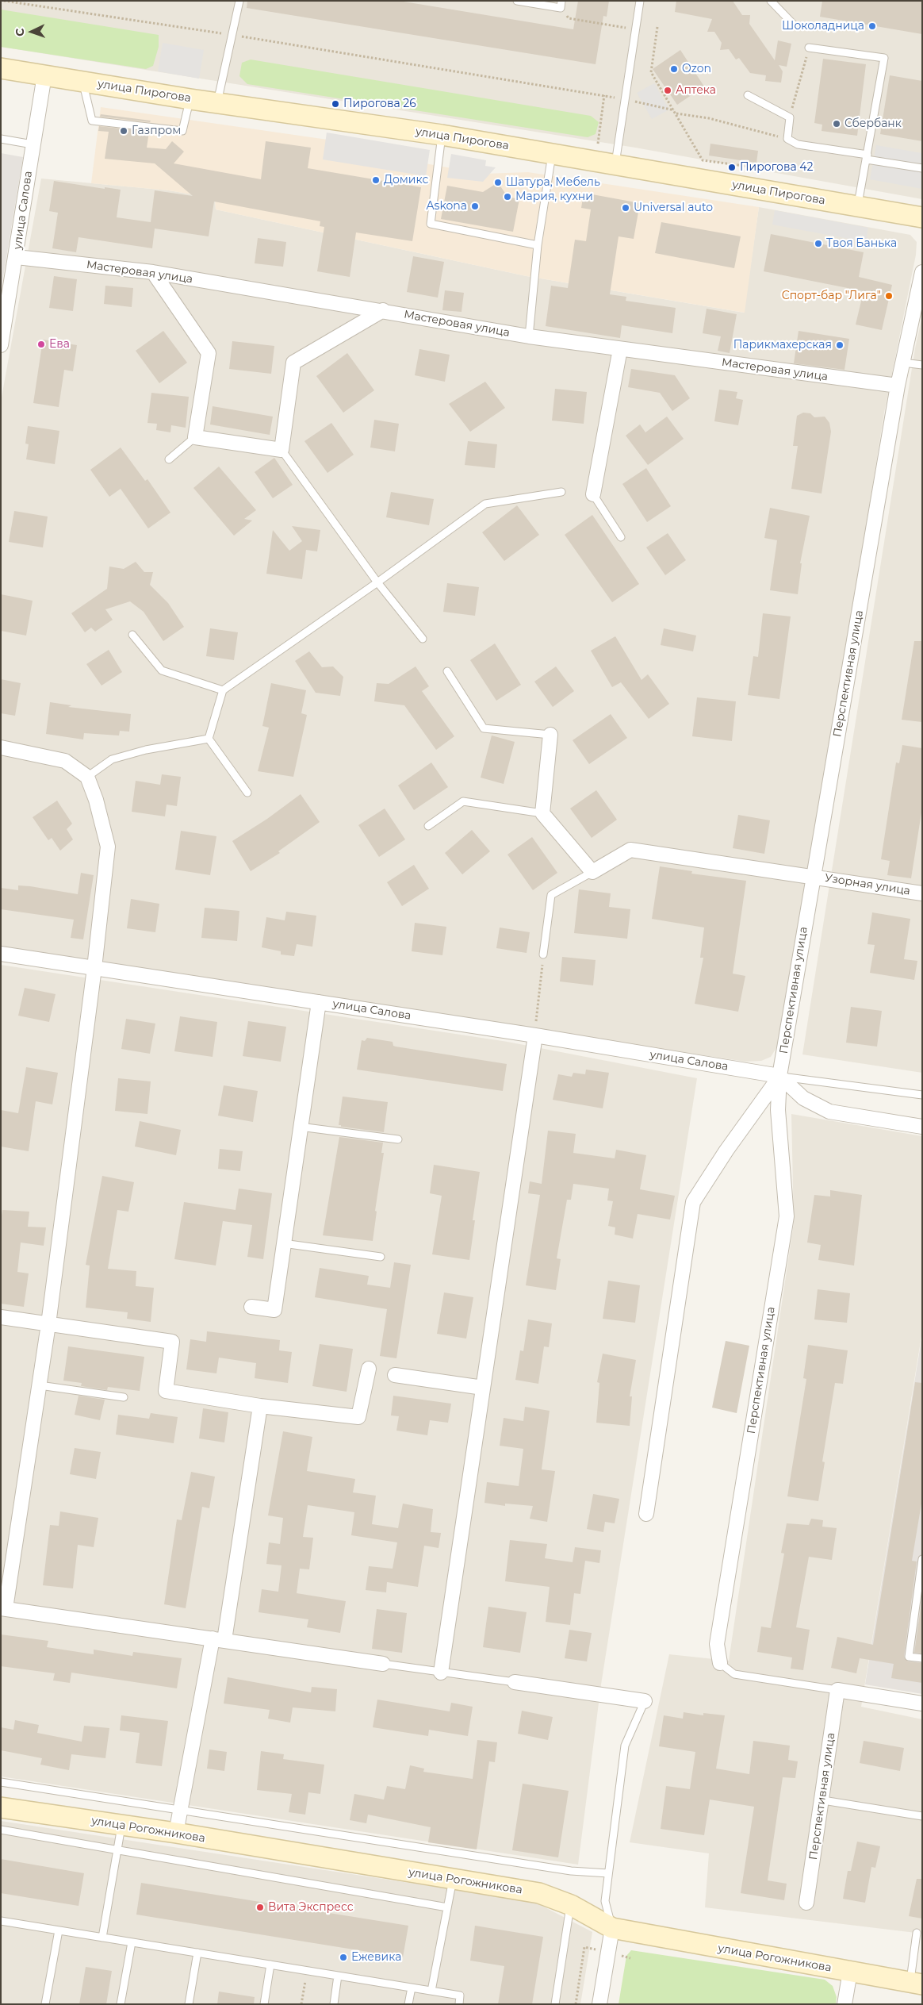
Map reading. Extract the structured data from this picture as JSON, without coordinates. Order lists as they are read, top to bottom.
{
  "streets": {
    "main road": ["улица Пирогова", "улица Рогожникова"],
    "street": [
      "улица Салова",
      "Мастеровая улица",
      "Перспективная улица",
      "Узорная улица"
    ]
  },
  "crossings": [
    ["улица Пирогова", "улица Салова"],
    ["улица Салова", "Мастеровая улица"],
    ["улица Салова", "Перспективная улица"],
    ["Мастеровая улица", "Перспективная улица"],
    ["Перспективная улица", "Узорная улица"]
  ],
  "places": [
    "Шоколадница",
    "Ozon",
    "Аптека",
    "Пирогова 26",
    "Сбербанк",
    "Газпром",
    "Пирогова 42",
    "Домикс",
    "Шатура, Мебель",
    "Мария, кухни",
    "Askona",
    "Universal auto",
    "Твоя Банька",
    "Спорт-бар \"Лига\"",
    "Ева",
    "Парикмахерская",
    "Вита Экспресс",
    "Ежевика"
  ],
  "north": "left"
}
